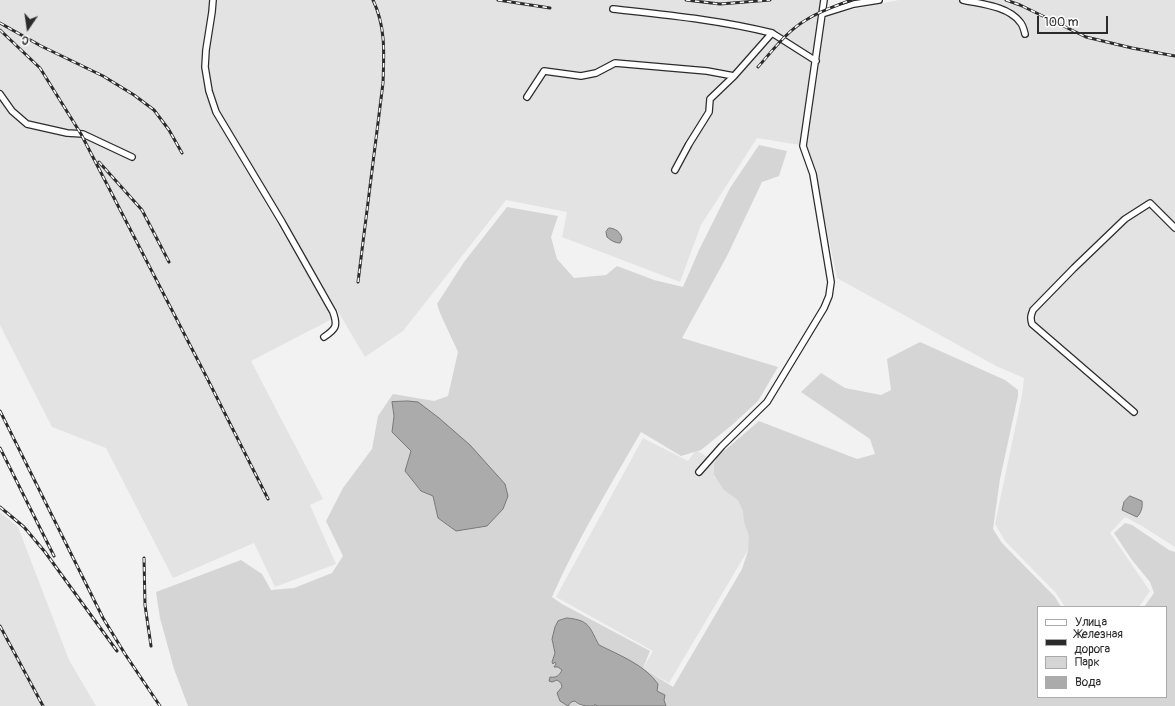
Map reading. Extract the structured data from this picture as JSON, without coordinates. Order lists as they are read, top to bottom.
{
  "legend": [
    "Улица",
    "Железная дорога",
    "Парк",
    "Вода"
  ],
  "scale_bar": "100 m",
  "north": "bottom"
}
